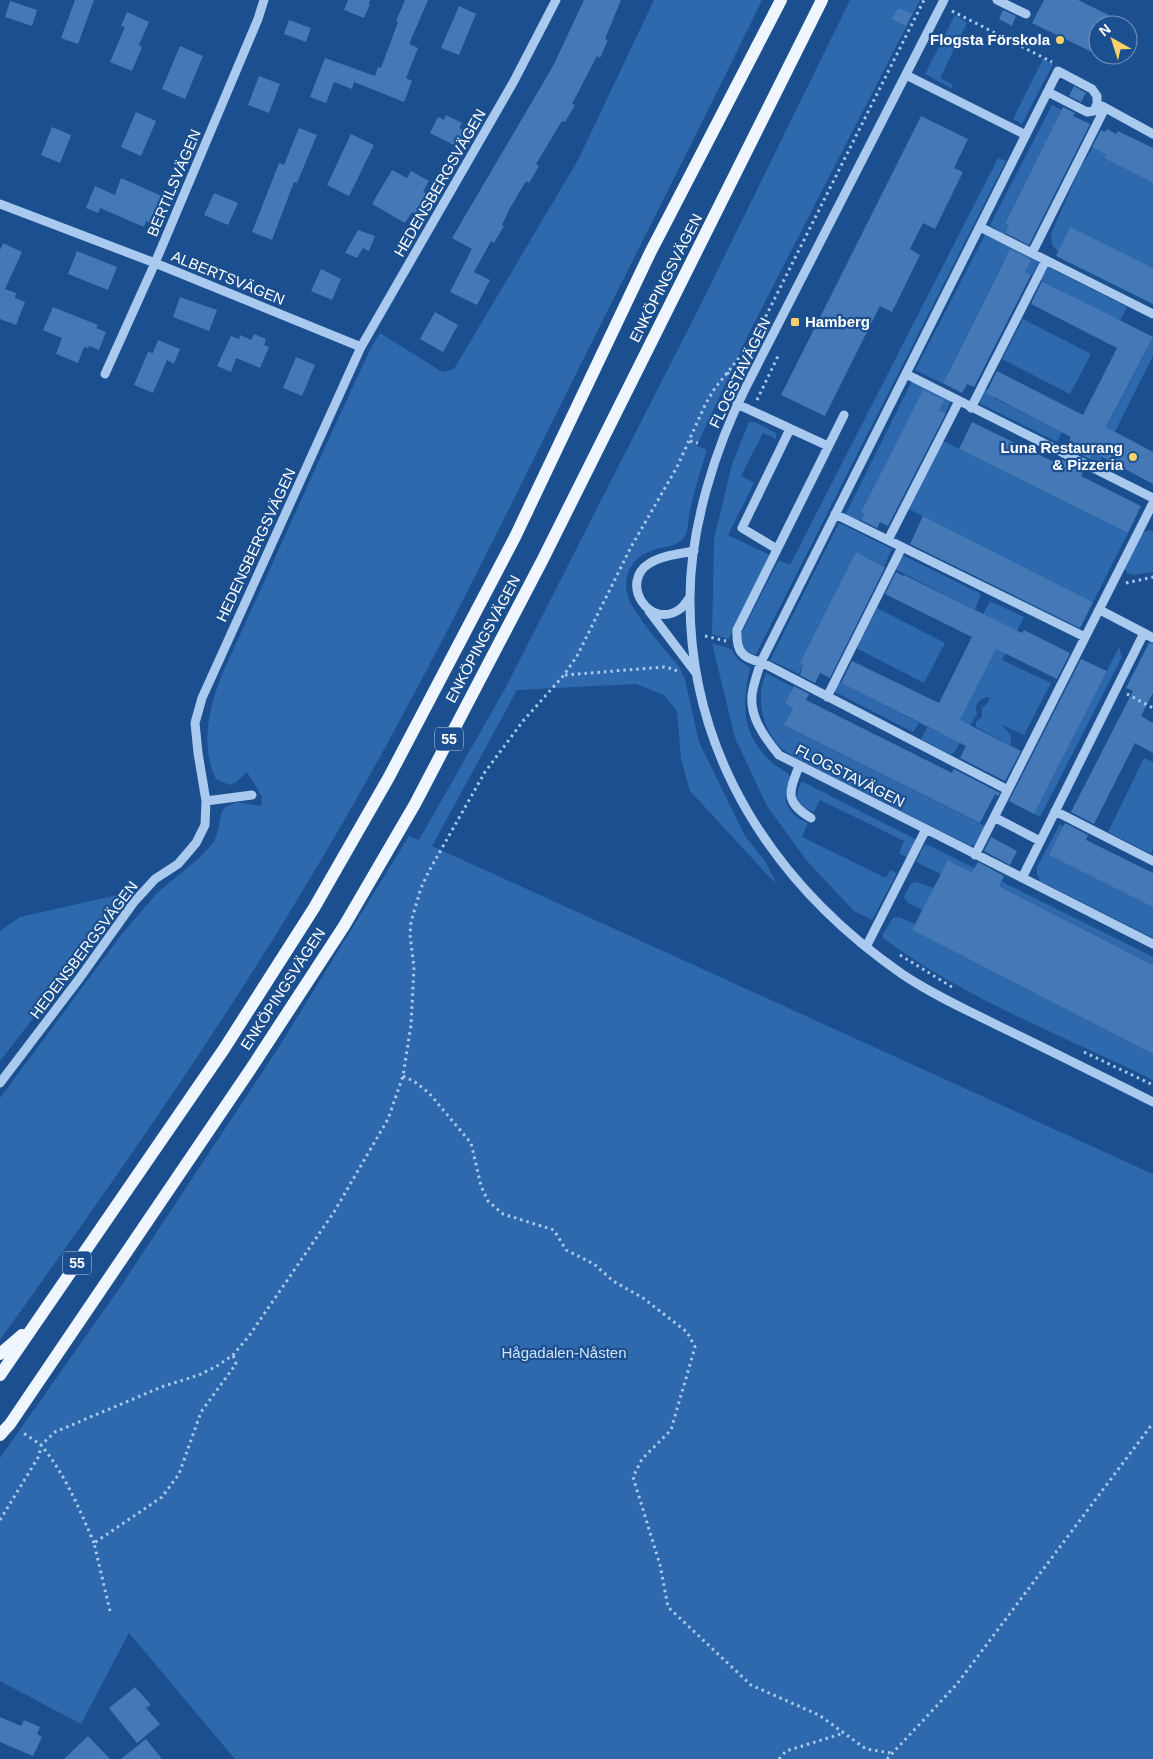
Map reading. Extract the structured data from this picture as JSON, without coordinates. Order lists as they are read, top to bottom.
{
  "streets": {
    "main road": ["ENKÖPINGSVÄGEN", "55"],
    "street": [
      "BERTILSVÄGEN",
      "HEDENSBERGSVÄGEN",
      "ALBERTSVÄGEN",
      "FLOGSTAVÄGEN"
    ]
  },
  "crossings": [
    ["BERTILSVÄGEN", "ALBERTSVÄGEN"],
    ["HEDENSBERGSVÄGEN", "ALBERTSVÄGEN"]
  ],
  "parks": ["Hågadalen-Nåsten"],
  "places": {
    "other": ["Flogsta Förskola", "Luna Restaurang & Pizzeria"],
    "transit": ["Hamberg"]
  },
  "north": "top left"
}
